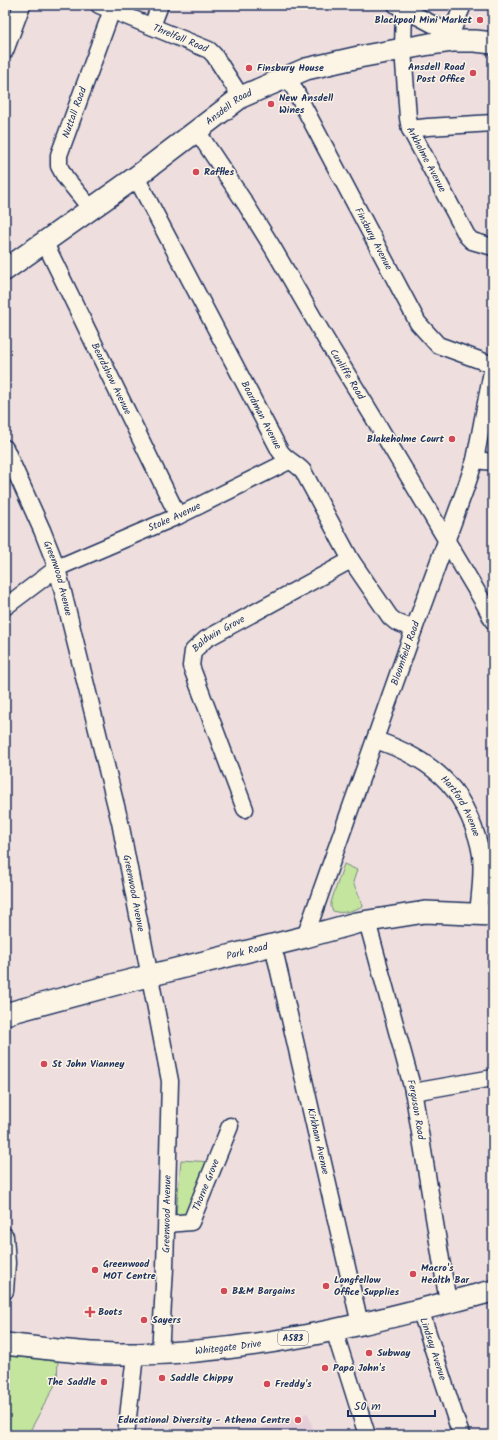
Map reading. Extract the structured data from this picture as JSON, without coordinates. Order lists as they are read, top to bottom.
{
  "streets": {
    "main road": [
      "Ansdell Road",
      "Park Road",
      "A583",
      "Whitegate Drive"
    ],
    "street": [
      "Threlfall Road",
      "Nuttall Road",
      "Arkholme Avenue",
      "Finsbury Avenue",
      "Cunliffe Road",
      "Beardshaw Avenue",
      "Boardman Avenue",
      "Stoke Avenue",
      "Greenwood Avenue",
      "Baldwin Grove",
      "Bloomfield Road",
      "Hartford Avenue",
      "Ferguson Road",
      "Kirkham Avenue",
      "Thorne Grove",
      "Lindsay Avenue"
    ]
  },
  "crossings": [
    ["Threlfall Road", "Ansdell Road"],
    ["Threlfall Road", "Nuttall Road"],
    ["Ansdell Road", "Nuttall Road"],
    ["Ansdell Road", "Arkholme Avenue"],
    ["Ansdell Road", "Finsbury Avenue"],
    ["Ansdell Road", "Cunliffe Road"],
    ["Ansdell Road", "Beardshaw Avenue"],
    ["Ansdell Road", "Boardman Avenue"],
    ["Finsbury Avenue", "Bloomfield Road"],
    ["Cunliffe Road", "Bloomfield Road"],
    ["Beardshaw Avenue", "Stoke Avenue"],
    ["Boardman Avenue", "Stoke Avenue"],
    ["Boardman Avenue", "Baldwin Grove"],
    ["Boardman Avenue", "Bloomfield Road"],
    ["Stoke Avenue", "Greenwood Avenue"],
    ["Greenwood Avenue", "Park Road"],
    ["Greenwood Avenue", "Thorne Grove"],
    ["Greenwood Avenue", "Whitegate Drive"],
    ["Bloomfield Road", "Hartford Avenue"],
    ["Bloomfield Road", "Park Road"],
    ["Hartford Avenue", "Park Road"],
    ["Park Road", "Ferguson Road"],
    ["Ferguson Road", "Whitegate Drive"],
    ["Kirkham Avenue", "Whitegate Drive"],
    ["Whitegate Drive", "Lindsay Avenue"]
  ],
  "places": {
    "other": [
      "Blackpool Mini Market",
      "Finsbury House",
      "Ansdell Road Post Office",
      "New Ansdell Wines",
      "Raffles",
      "Blakeholme Court",
      "St John Vianney",
      "Greenwood MOT Centre",
      "Macro's Health Bar",
      "Longfellow Office Supplies",
      "B&M Bargains",
      "Sayers",
      "Subway",
      "Papa John's",
      "Saddle Chippy",
      "The Saddle",
      "Freddy's",
      "Educational Diversity - Athena Centre"
    ],
    "health": ["Boots"]
  },
  "scale_bar": "50 m"
}
